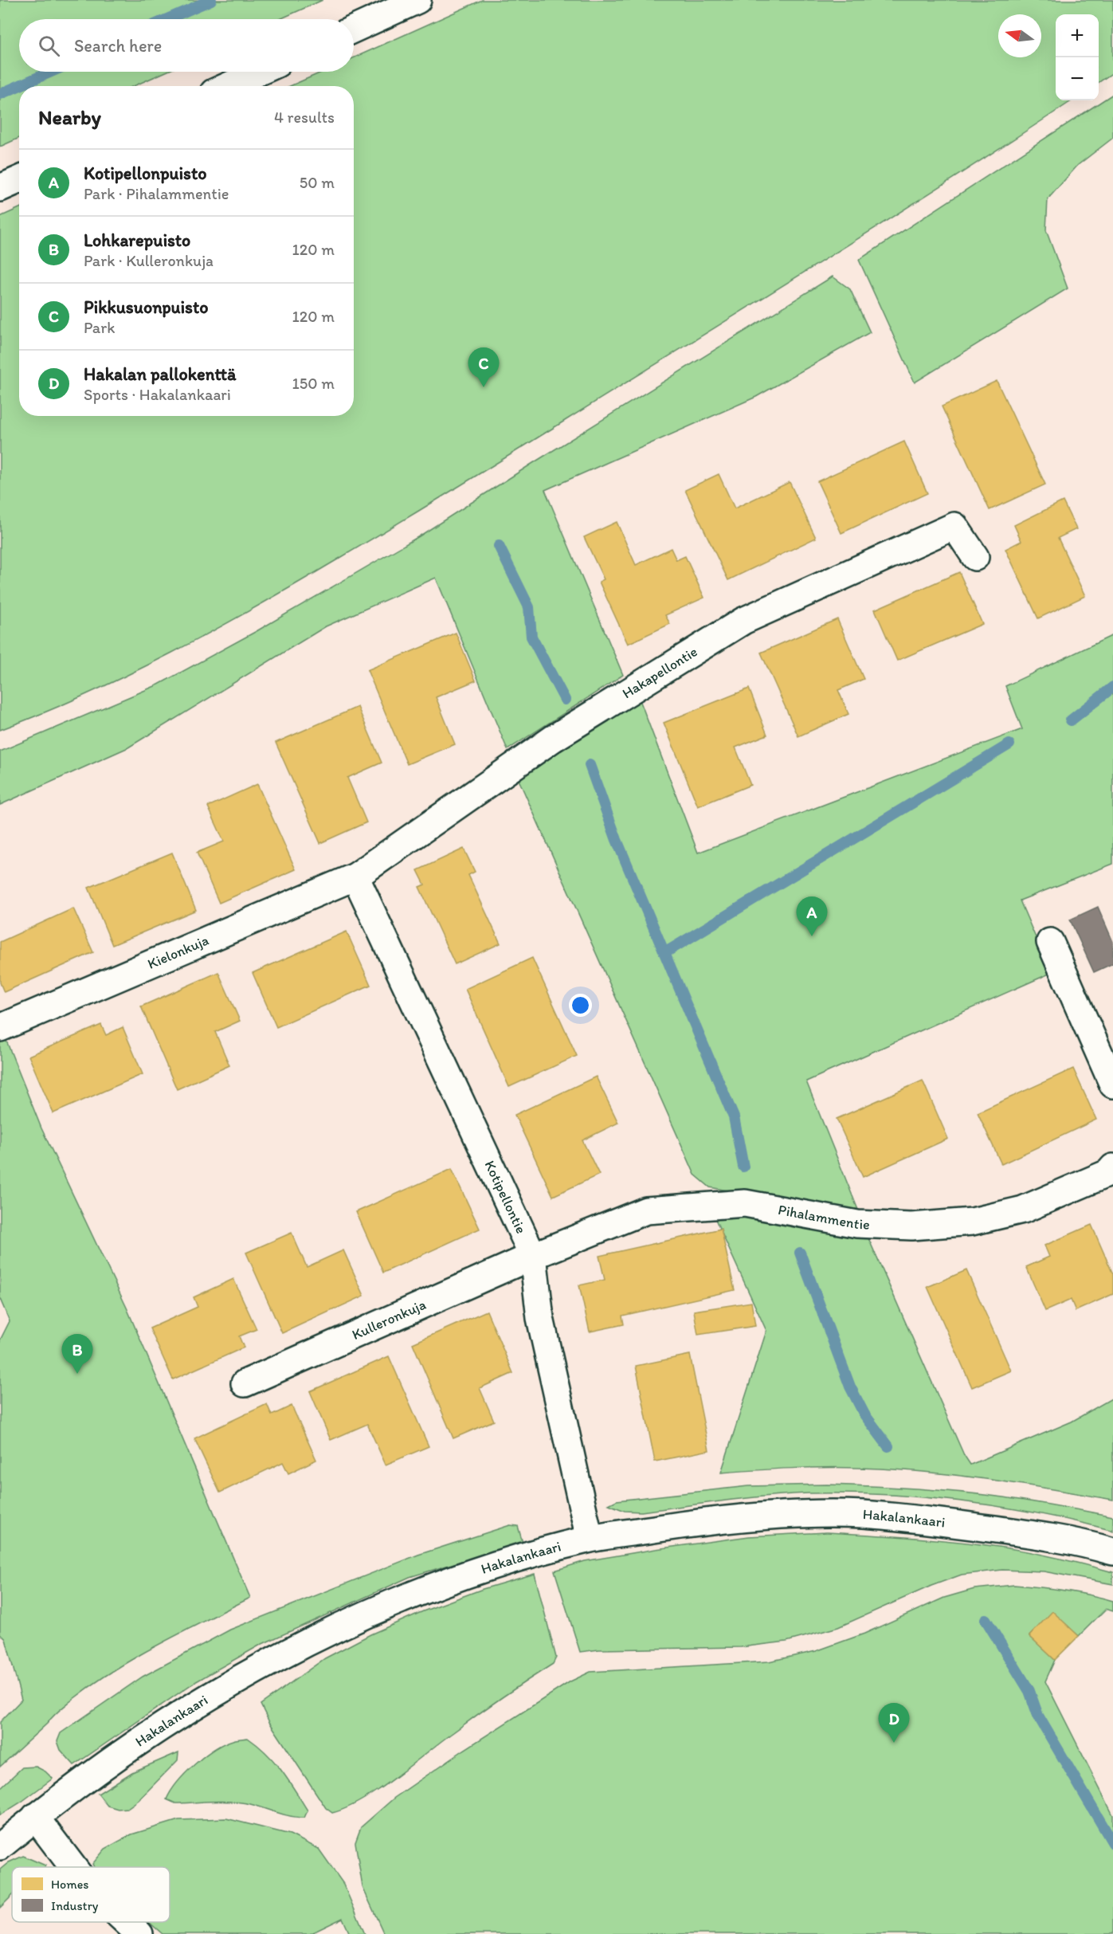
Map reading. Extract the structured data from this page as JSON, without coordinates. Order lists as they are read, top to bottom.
{
  "streets": {
    "street": [
      "Hakapellontie",
      "Kielonkuja",
      "Kotipellontie",
      "Pihalammentie",
      "Kulleronkuja",
      "Hakalankaari"
    ]
  },
  "crossings": [
    ["Hakapellontie", "Kielonkuja"],
    ["Hakapellontie", "Kotipellontie"],
    ["Kielonkuja", "Kotipellontie"],
    ["Kotipellontie", "Pihalammentie"],
    ["Kotipellontie", "Kulleronkuja"],
    ["Kotipellontie", "Hakalankaari"],
    ["Pihalammentie", "Kulleronkuja"]
  ],
  "legend": ["Homes", "Industry"],
  "north": "left",
  "page": {
    "map_buttons": ["+", "−"],
    "search": "Search here",
    "heading": ["Nearby", "4 results"],
    "list": [
      {
        "mark": "A",
        "name": "Kotipellonpuisto",
        "note": "Park · Pihalammentie",
        "value": "50 m"
      },
      {
        "mark": "B",
        "name": "Lohkarepuisto",
        "note": "Park · Kulleronkuja",
        "value": "120 m"
      },
      {
        "mark": "C",
        "name": "Pikkusuonpuisto",
        "note": "Park",
        "value": "120 m"
      },
      {
        "mark": "D",
        "name": "Hakalan pallokenttä",
        "note": "Sports · Hakalankaari",
        "value": "150 m"
      }
    ],
    "pins": [
      "C",
      "A",
      "B",
      "D"
    ]
  }
}
